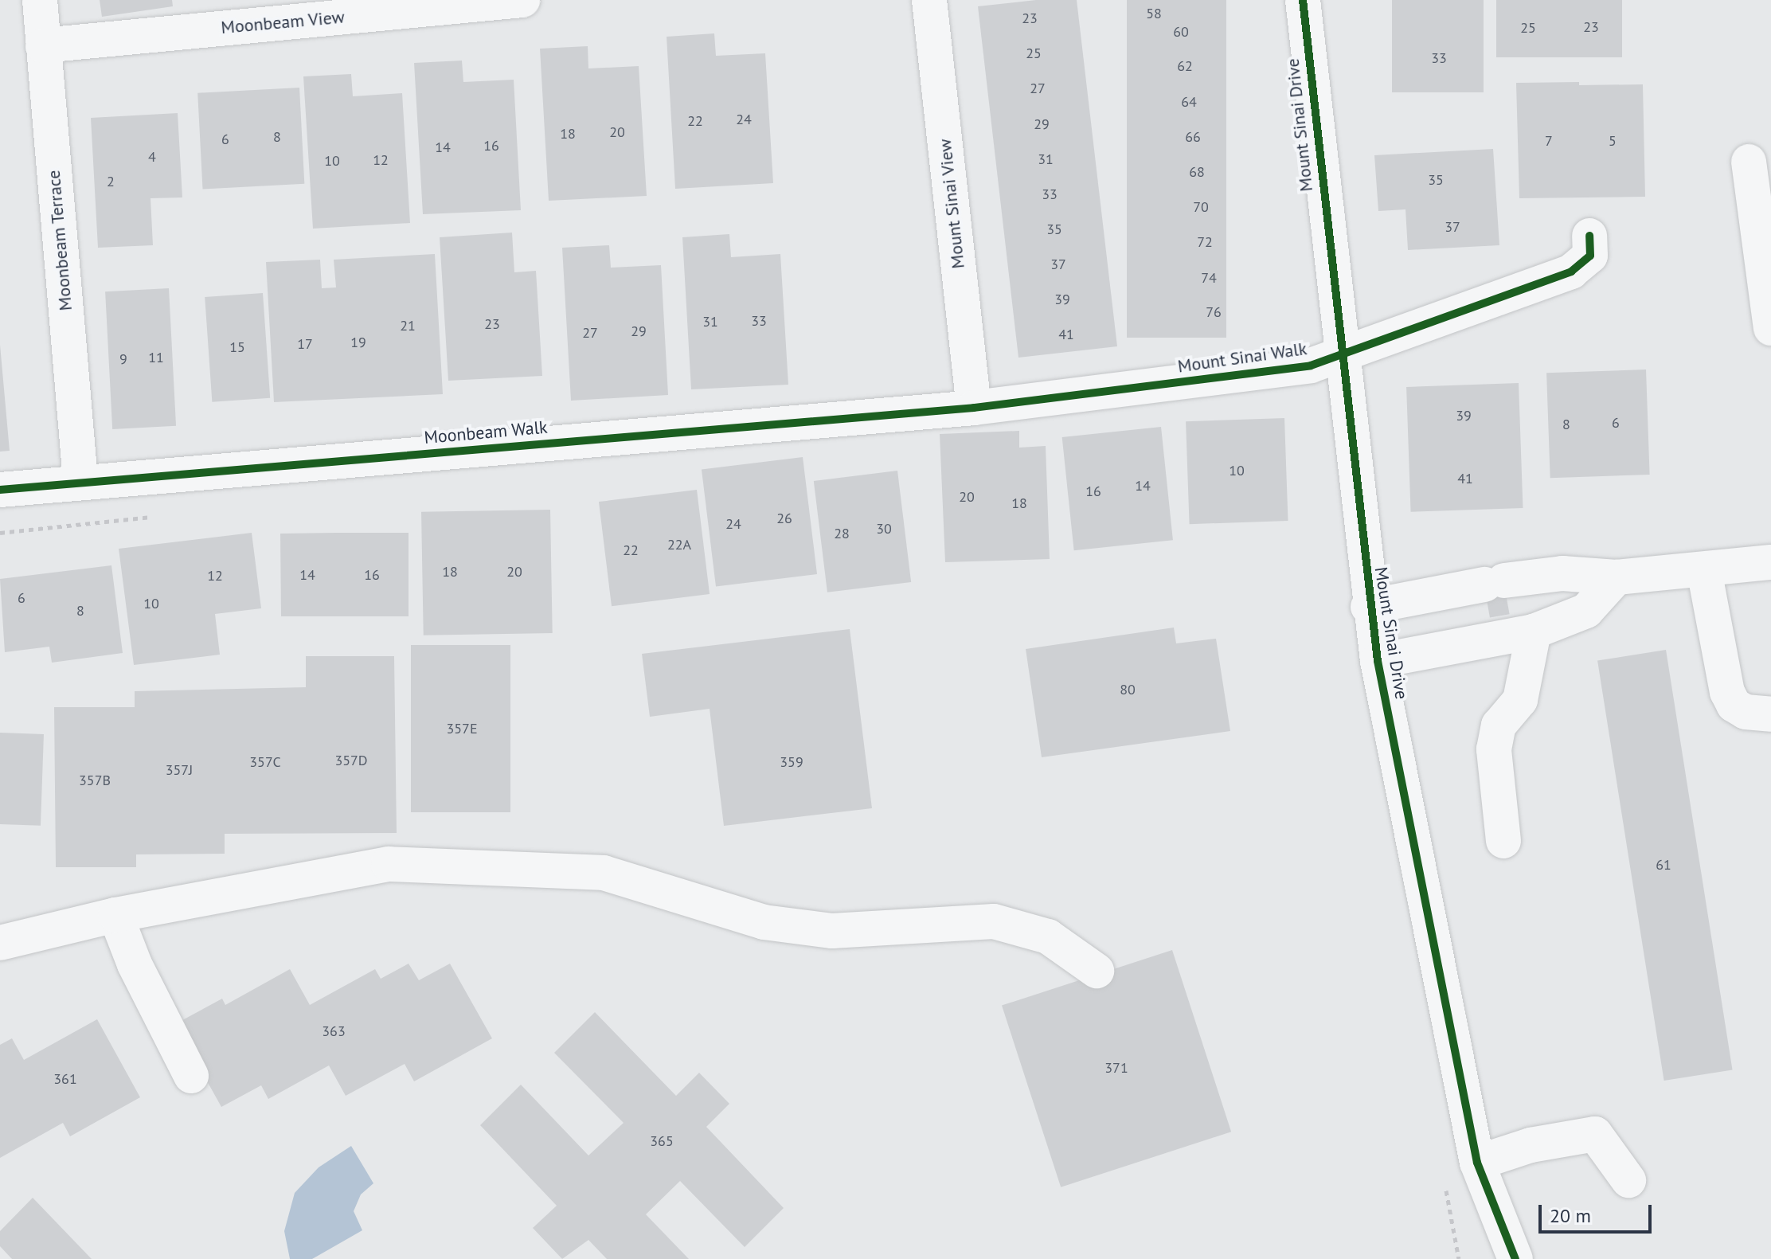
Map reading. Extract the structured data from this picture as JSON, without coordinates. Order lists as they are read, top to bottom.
{
  "streets": {
    "street": [
      "Moonbeam View",
      "Mount Sinai Drive",
      "Mount Sinai View",
      "Moonbeam Terrace",
      "Mount Sinai Walk",
      "Moonbeam Walk"
    ]
  },
  "crossings": [
    ["Moonbeam View", "Moonbeam Terrace"],
    ["Mount Sinai Drive", "Mount Sinai Walk"],
    ["Mount Sinai View", "Mount Sinai Walk"],
    ["Mount Sinai View", "Moonbeam Walk"],
    ["Moonbeam Terrace", "Moonbeam Walk"],
    ["Mount Sinai Walk", "Moonbeam Walk"]
  ],
  "house_numbers": [
    "58",
    "23",
    "23",
    "25",
    "60",
    "25",
    "33",
    "62",
    "27",
    "64",
    "24",
    "22",
    "29",
    "20",
    "18",
    "8",
    "66",
    "6",
    "7",
    "5",
    "16",
    "14",
    "4",
    "31",
    "12",
    "10",
    "68",
    "35",
    "2",
    "33",
    "70",
    "37",
    "35",
    "72",
    "37",
    "74",
    "39",
    "76",
    "33",
    "31",
    "23",
    "21",
    "29",
    "27",
    "41",
    "19",
    "17",
    "15",
    "11",
    "9",
    "39",
    "6",
    "8",
    "10",
    "41",
    "14",
    "16",
    "20",
    "18",
    "26",
    "24",
    "30",
    "28",
    "22A",
    "22",
    "18",
    "20",
    "14",
    "16",
    "12",
    "6",
    "10",
    "8",
    "80",
    "357E",
    "357D",
    "357C",
    "359",
    "357J",
    "357B",
    "61",
    "363",
    "371",
    "361",
    "365"
  ],
  "scale_bar": "20 m"
}
